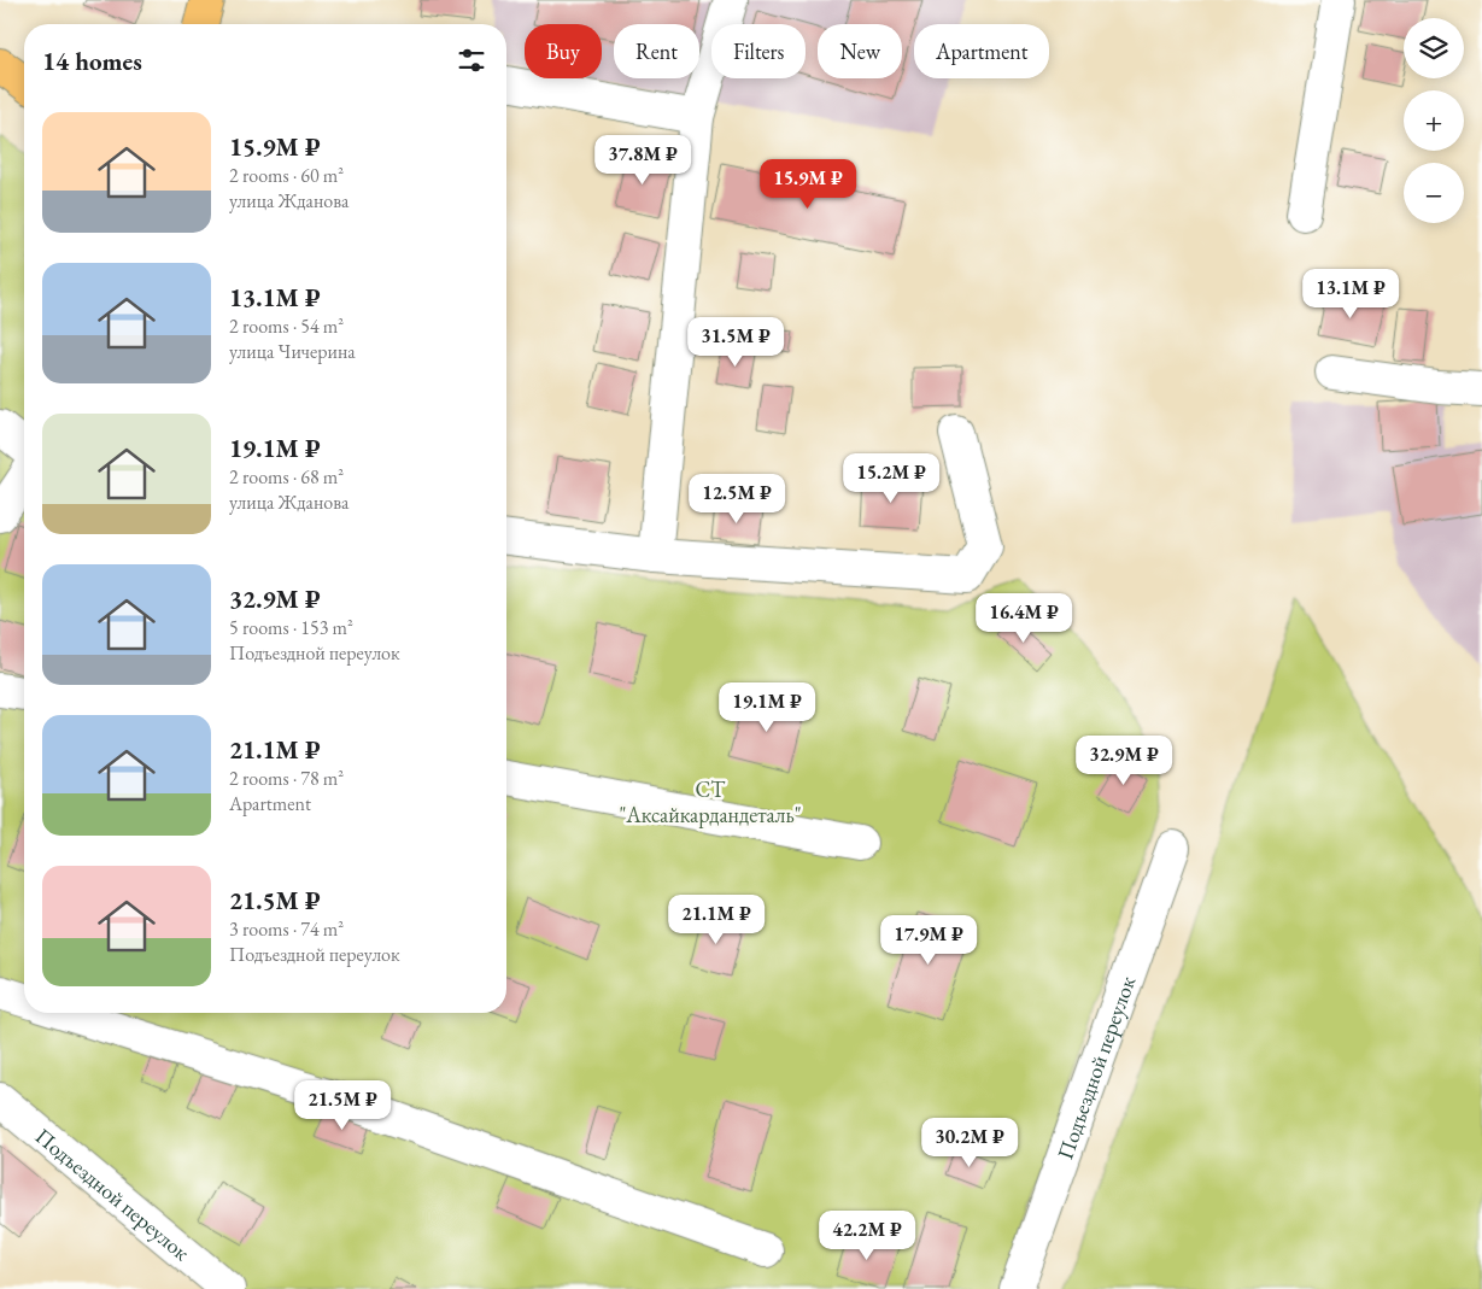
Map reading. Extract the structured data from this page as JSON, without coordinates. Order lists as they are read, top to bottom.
{
  "streets": {
    "street": ["Подъездной переулок"]
  },
  "parks": ["СТ \"Аксайкардандеталь\""],
  "page": {
    "map_buttons": ["+", "−"],
    "chip": [
      "Buy",
      "Rent",
      "Filters",
      "New",
      "Apartment"
    ],
    "heading": "14 homes",
    "list": [
      {
        "name": "15.9M ₽",
        "note": "2 rooms · 60 m² · улица Жданова"
      },
      {
        "name": "13.1M ₽",
        "note": "2 rooms · 54 m² · улица Чичерина"
      },
      {
        "name": "19.1M ₽",
        "note": "2 rooms · 68 m² · улица Жданова"
      },
      {
        "name": "32.9M ₽",
        "note": "5 rooms · 153 m² · Подъездной переулок"
      },
      {
        "name": "21.1M ₽",
        "note": "2 rooms · 78 m² · Apartment"
      },
      {
        "name": "21.5M ₽",
        "note": "3 rooms · 74 m² · Подъездной переулок"
      }
    ],
    "price": [
      "37.8M ₽",
      "15.9M ₽",
      "13.1M ₽",
      "31.5M ₽",
      "15.2M ₽",
      "12.5M ₽",
      "16.4M ₽",
      "19.1M ₽",
      "32.9M ₽",
      "21.1M ₽",
      "17.9M ₽",
      "21.5M ₽",
      "30.2M ₽",
      "42.2M ₽"
    ]
  }
}
